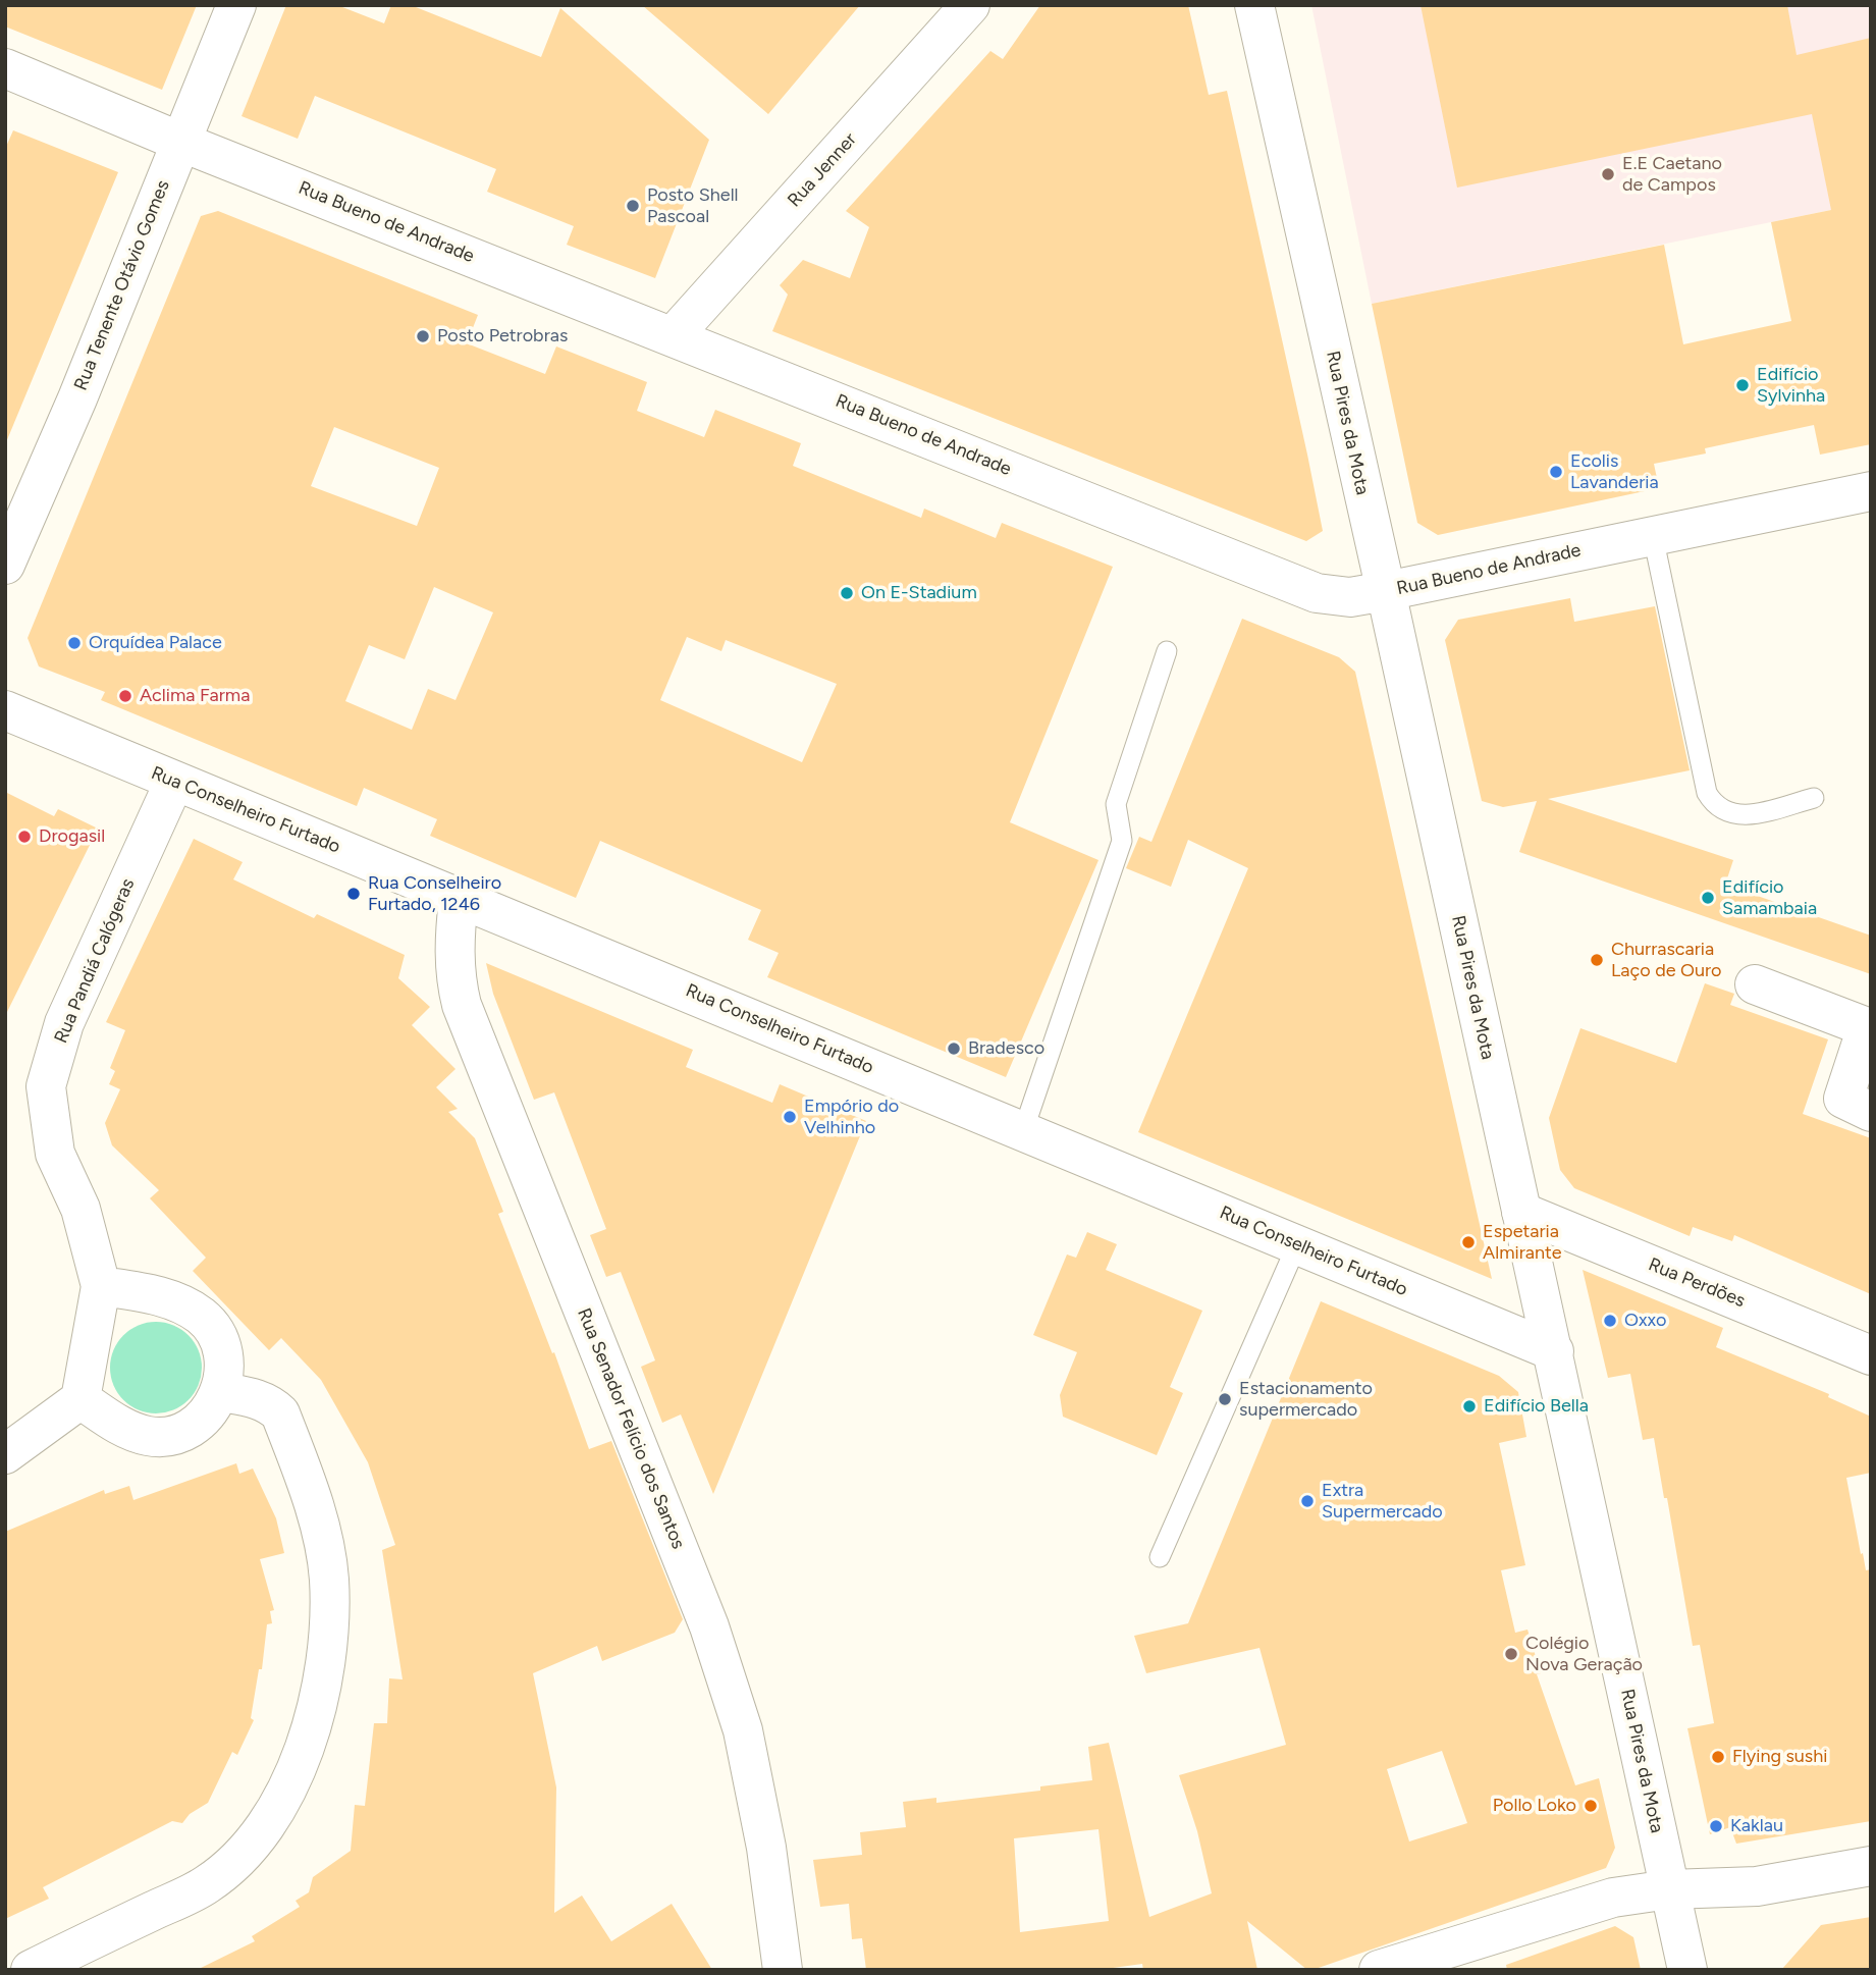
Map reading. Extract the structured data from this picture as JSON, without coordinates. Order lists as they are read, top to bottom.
{
  "streets": {
    "street": [
      "Rua Jenner",
      "Rua Bueno de Andrade",
      "Rua Tenente Otávio Gomes",
      "Rua Pires da Mota",
      "Rua Conselheiro Furtado",
      "Rua Pandiá Calógeras",
      "Rua Perdões",
      "Rua Senador Felício dos Santos"
    ]
  },
  "crossings": [
    ["Rua Jenner", "Rua Bueno de Andrade"],
    ["Rua Bueno de Andrade", "Rua Tenente Otávio Gomes"],
    ["Rua Bueno de Andrade", "Rua Pires da Mota"],
    ["Rua Pires da Mota", "Rua Conselheiro Furtado"],
    ["Rua Pires da Mota", "Rua Perdões"],
    ["Rua Conselheiro Furtado", "Rua Pandiá Calógeras"],
    ["Rua Conselheiro Furtado", "Rua Senador Felício dos Santos"]
  ],
  "places": [
    "E.E Caetano de Campos",
    "Posto Shell Pascoal",
    "Posto Petrobras",
    "Edifício Sylvinha",
    "Ecolis Lavanderia",
    "On E-Stadium",
    "Orquídea Palace",
    "Aclima Farma",
    "Drogasil",
    "Rua Conselheiro Furtado, 1246",
    "Edifício Samambaia",
    "Churrascaria Laço de Ouro",
    "Bradesco",
    "Empório do Velhinho",
    "Espetaria Almirante",
    "Oxxo",
    "Estacionamento supermercado",
    "Edifício Bella",
    "Extra Supermercado",
    "Colégio Nova Geração",
    "Flying sushi",
    "Pollo Loko",
    "Kaklau"
  ]
}
